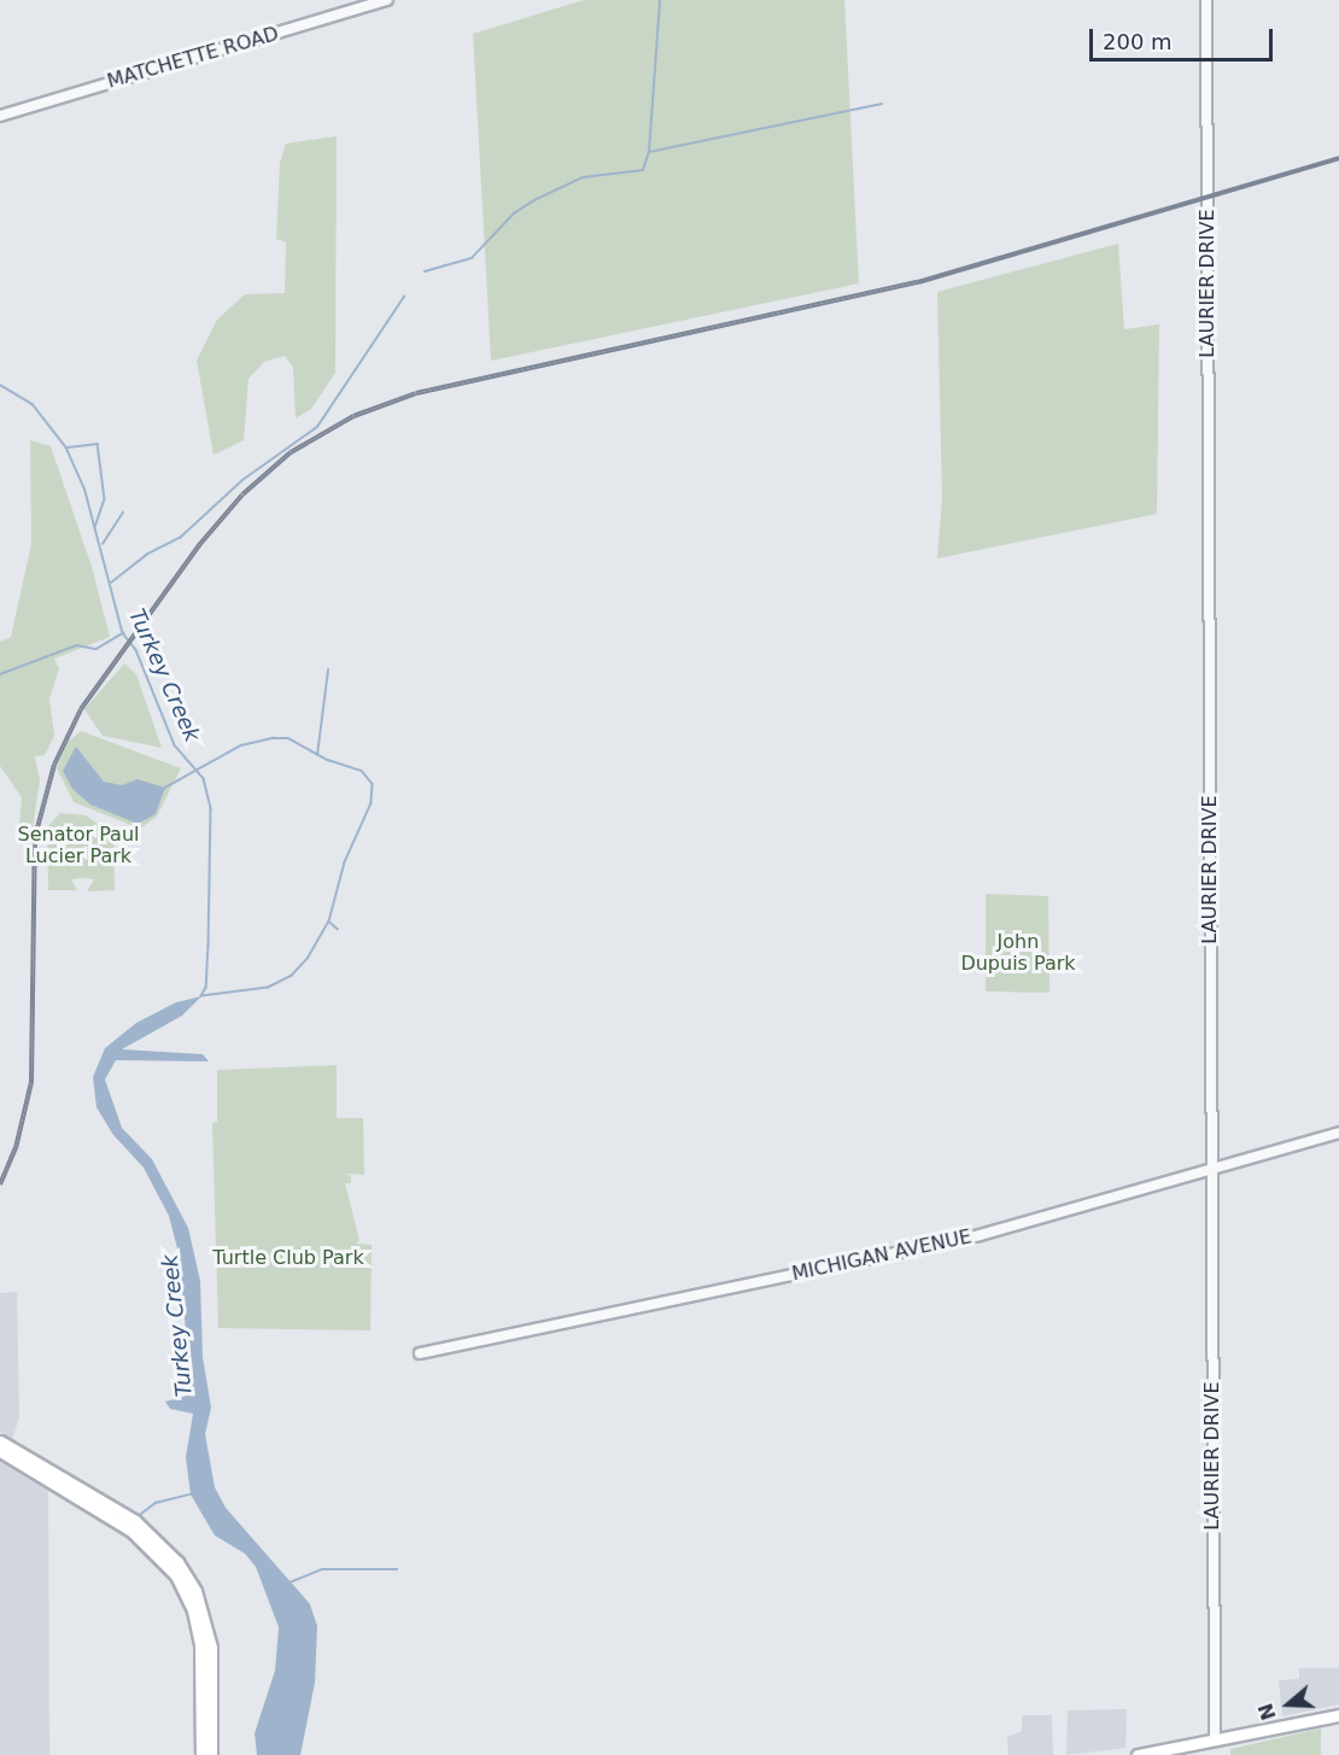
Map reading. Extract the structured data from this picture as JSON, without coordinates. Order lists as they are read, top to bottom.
{
  "streets": {
    "street": ["MATCHETTE ROAD", "LAURIER DRIVE", "MICHIGAN AVENUE"]
  },
  "crossings": [
    ["LAURIER DRIVE", "MICHIGAN AVENUE"]
  ],
  "water": ["Turkey Creek"],
  "parks": ["Senator Paul Lucier Park", "John Dupuis Park", "Turtle Club Park"],
  "scale_bar": "200 m",
  "north": "left"
}
